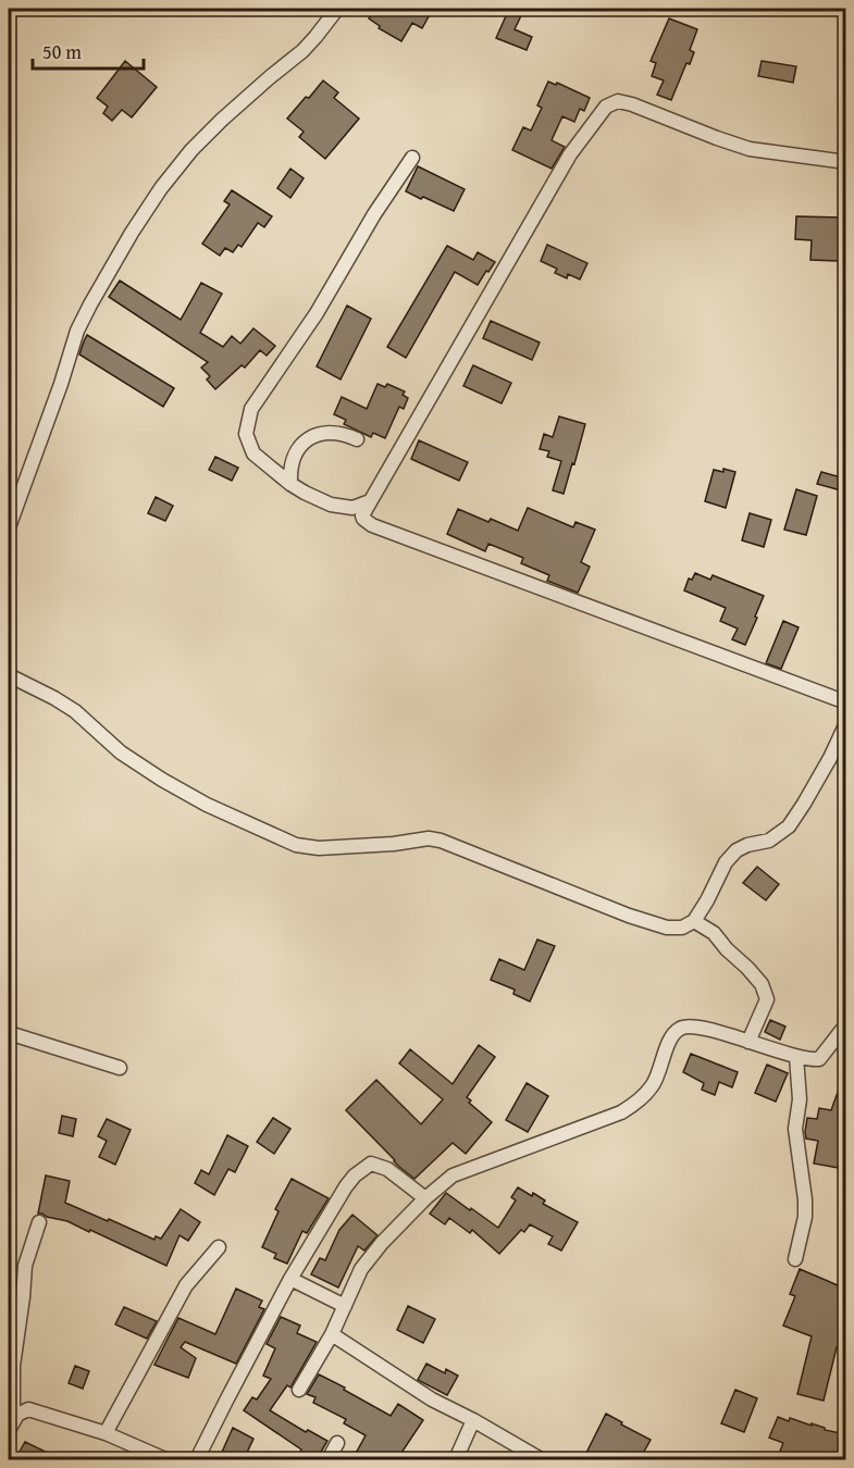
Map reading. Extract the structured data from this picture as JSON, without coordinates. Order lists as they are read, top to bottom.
{
  "scale_bar": "50 m"
}
